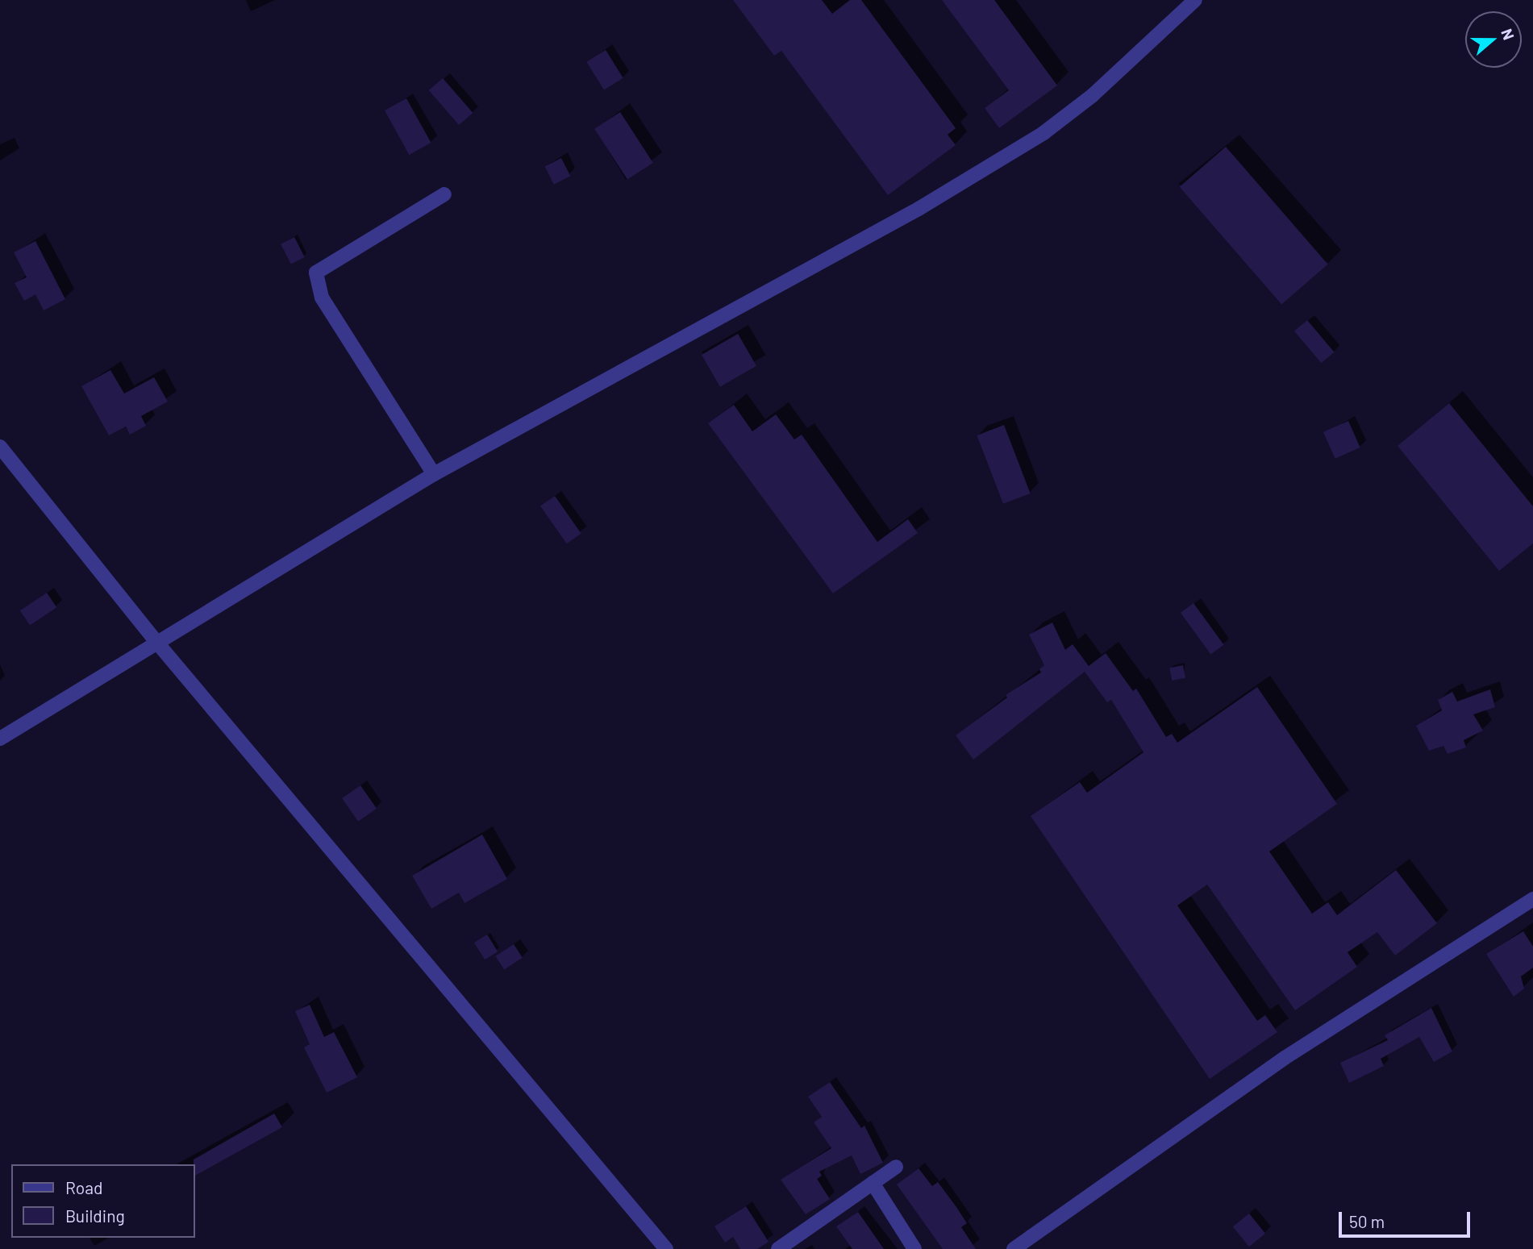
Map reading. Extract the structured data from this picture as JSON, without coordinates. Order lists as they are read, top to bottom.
{
  "legend": ["Road", "Building"],
  "scale_bar": "50 m",
  "north": "right"
}
